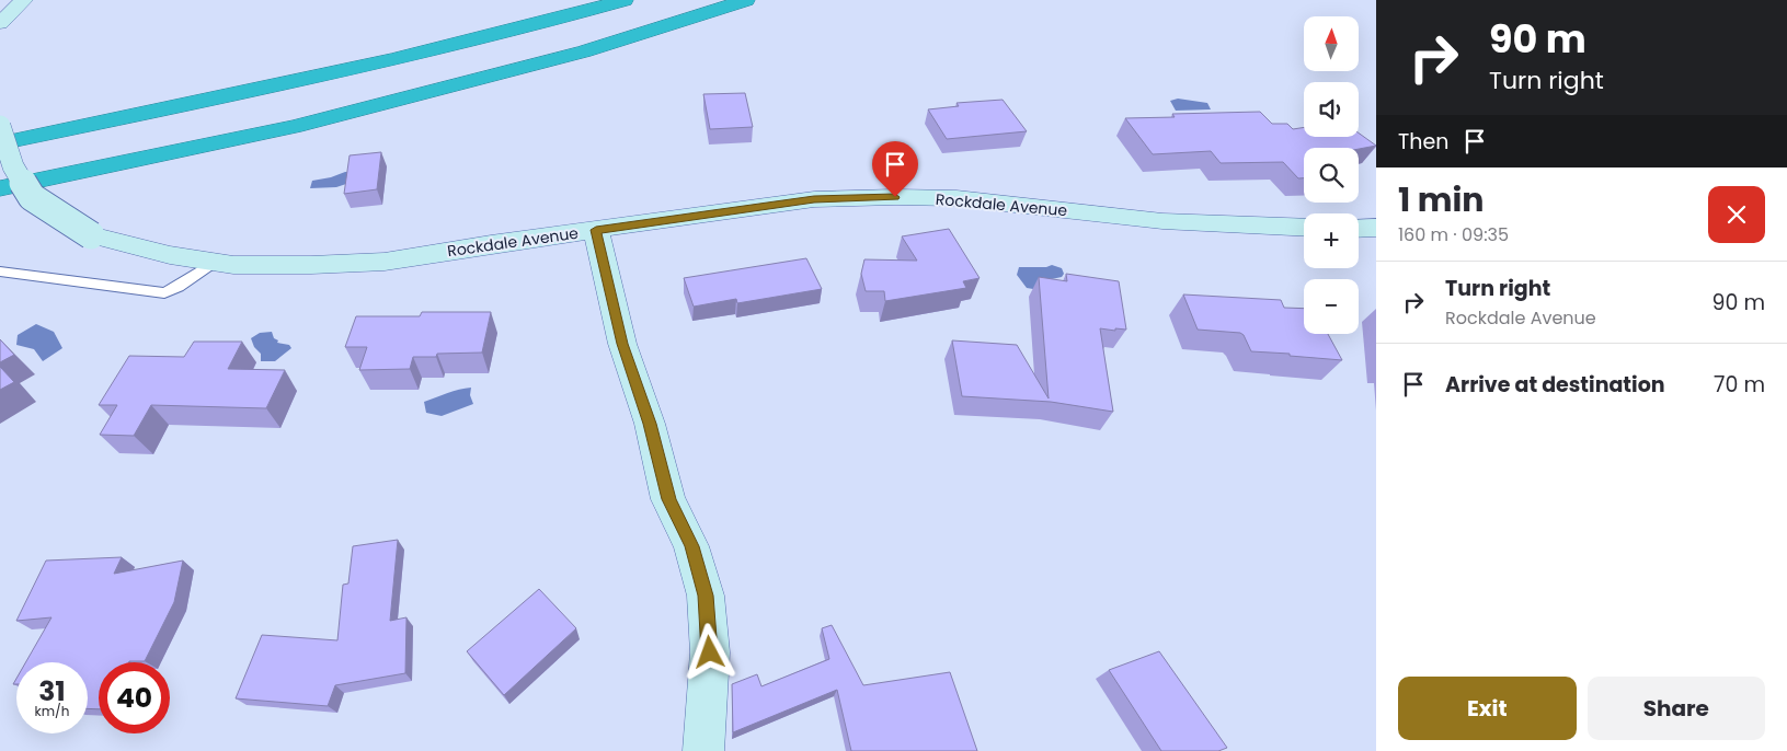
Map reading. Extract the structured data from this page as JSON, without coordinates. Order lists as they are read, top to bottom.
{
  "streets": {
    "street": ["Rockdale Avenue"]
  },
  "north": "top",
  "page": {
    "turn": ["90 m", "Turn right"],
    "map_buttons": ["+", "−"],
    "then": "Then",
    "heading": ["1 min", "160 m · 09:35"],
    "list": [
      {
        "name": "Turn right",
        "note": "Rockdale Avenue",
        "value": "90 m"
      },
      {
        "name": "Arrive at destination",
        "value": "70 m"
      }
    ],
    "speed": "31 km/h",
    "limit": "40",
    "buttons": ["Exit", "Share"]
  }
}
